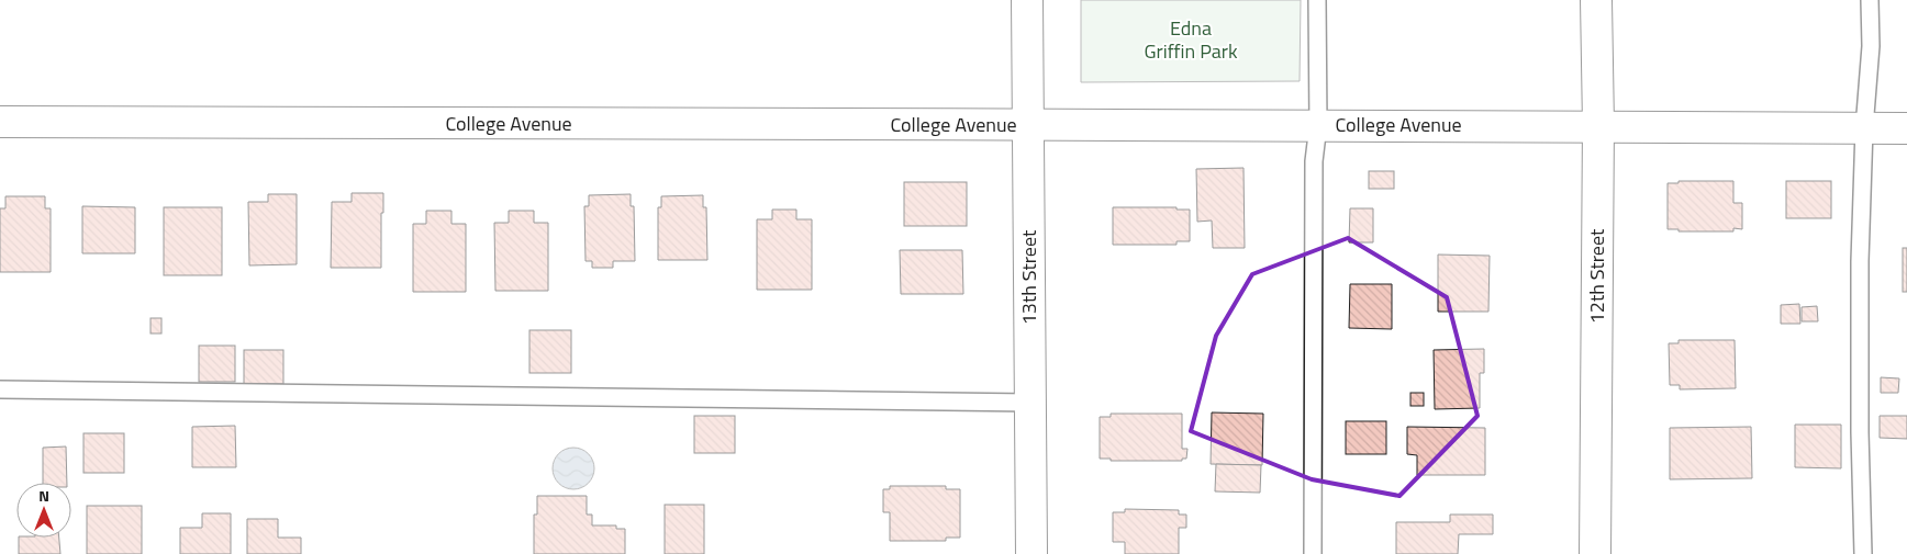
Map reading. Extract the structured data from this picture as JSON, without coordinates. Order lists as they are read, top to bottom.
{
  "streets": {
    "street": ["College Avenue", "12th Street", "13th Street"]
  },
  "crossings": [
    ["College Avenue", "12th Street"],
    ["College Avenue", "13th Street"]
  ],
  "parks": ["Edna Griffin Park"],
  "north": "top"
}
